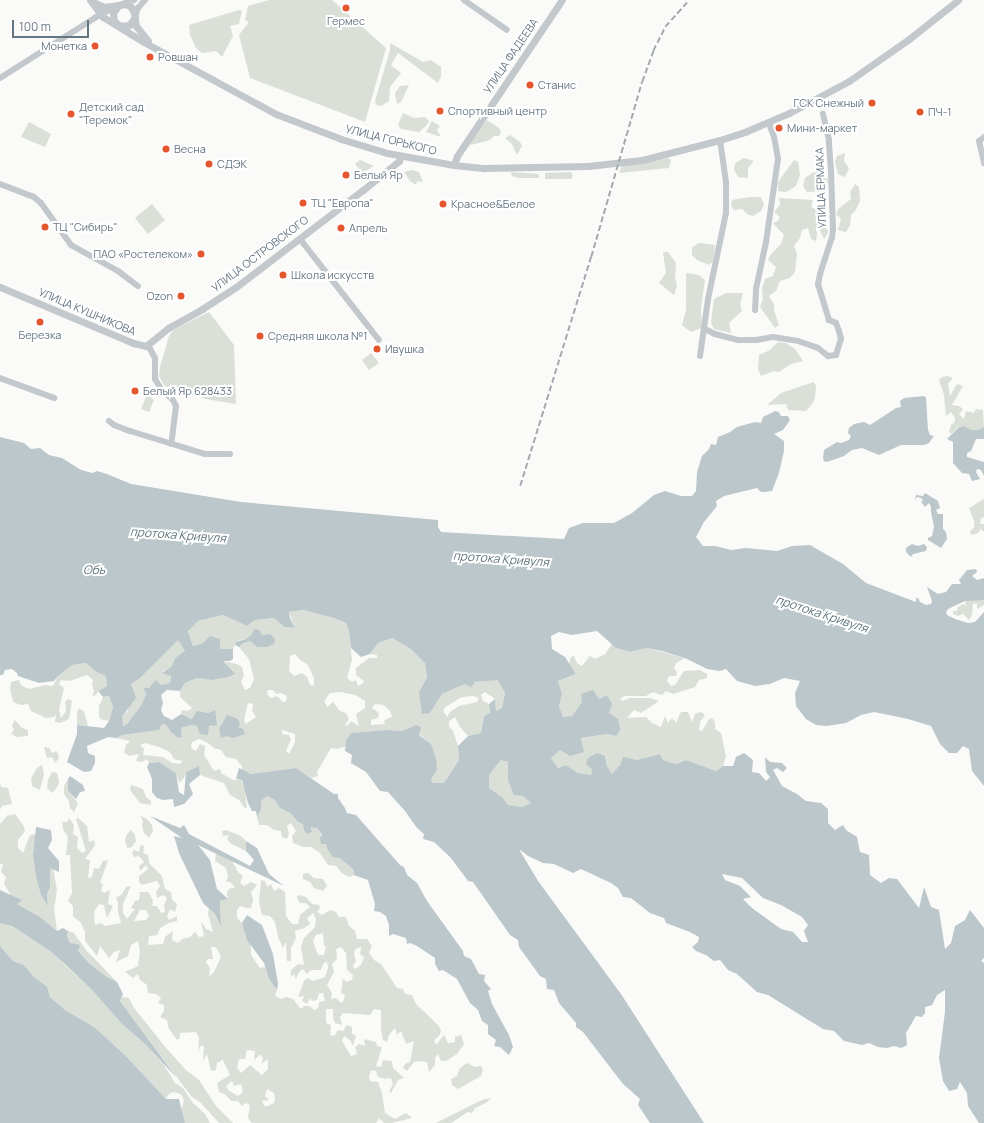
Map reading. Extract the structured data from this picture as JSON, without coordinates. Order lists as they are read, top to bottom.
{
  "streets": {
    "street": [
      "УЛИЦА ФАДЕЕВА",
      "УЛИЦА ГОРЬКОГО",
      "УЛИЦА ЕРМАКА",
      "УЛИЦА ОСТРОВСКОГО",
      "УЛИЦА КУШНИКОВА"
    ]
  },
  "crossings": [
    ["УЛИЦА ФАДЕЕВА", "УЛИЦА ГОРЬКОГО"],
    ["УЛИЦА ГОРЬКОГО", "УЛИЦА ОСТРОВСКОГО"],
    ["УЛИЦА ОСТРОВСКОГО", "УЛИЦА КУШНИКОВА"]
  ],
  "water": ["протока Кривуля", "Обь"],
  "places": [
    "Гермес",
    "Монетка",
    "Ровшан",
    "Станис",
    "ГСК Снежный",
    "Спортивный центр",
    "ПЧ-1",
    "Детский сад \"Теремок\"",
    "Мини-маркет",
    "Весна",
    "СДЭК",
    "Белый Яр",
    "ТЦ \"Европа\"",
    "Красное&Белое",
    "ТЦ \"Сибирь\"",
    "Апрель",
    "ПАО «Ростелеком»",
    "Школа искусств",
    "Ozon",
    "Березка",
    "Средняя школа №1",
    "Ивушка",
    "Белый Яр 628433"
  ],
  "scale_bar": "100 m"
}
